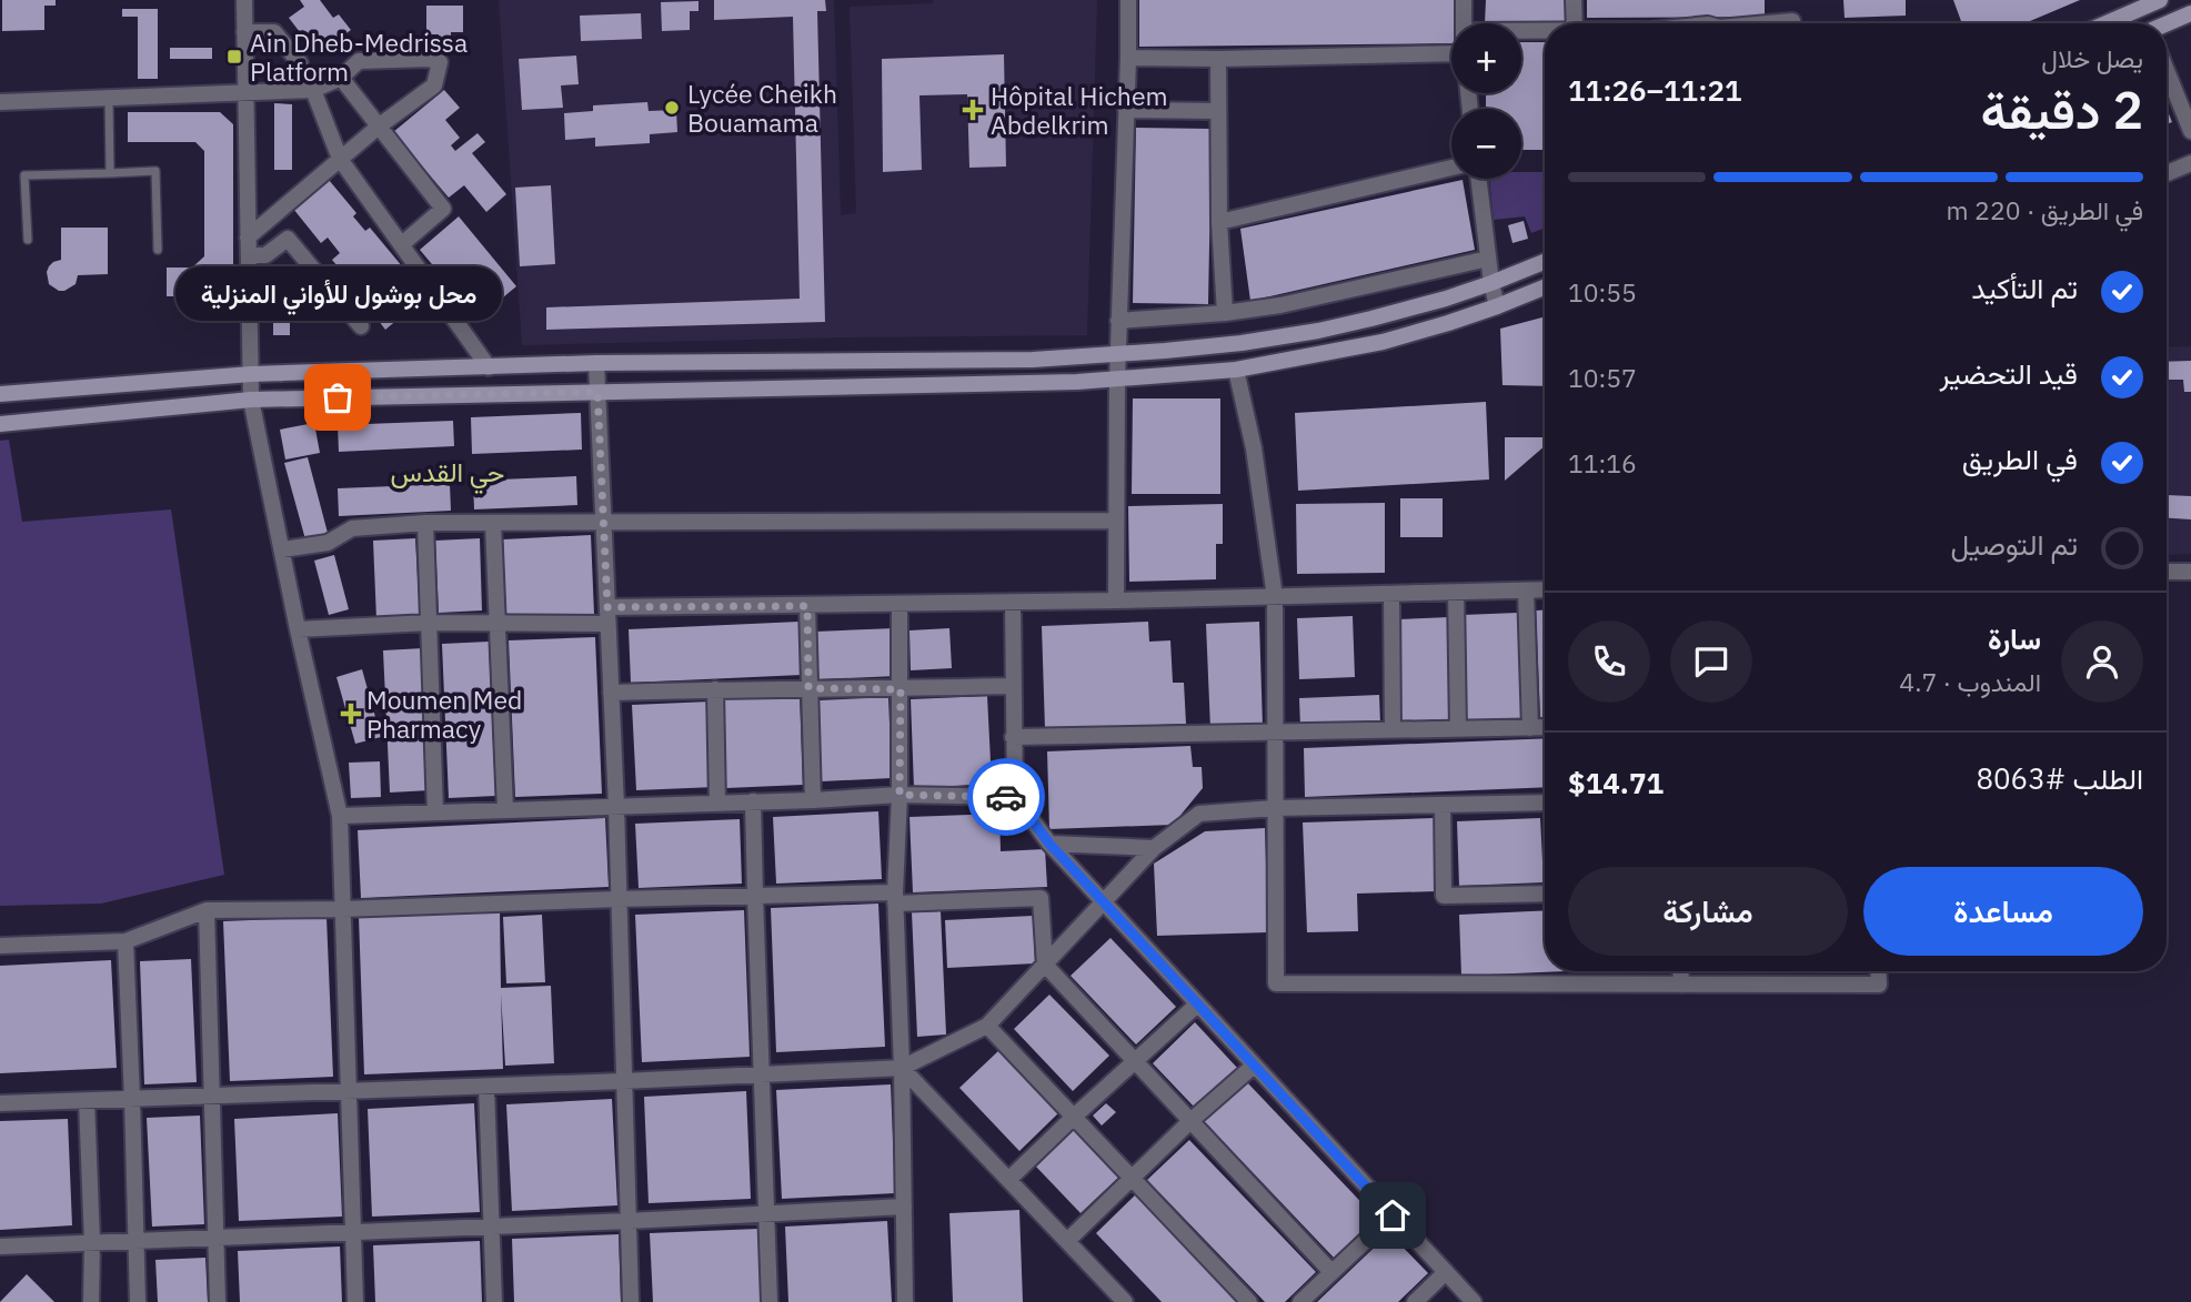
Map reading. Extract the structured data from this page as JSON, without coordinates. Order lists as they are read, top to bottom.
{
  "districts": ["حي القدس"],
  "places": {
    "transit": ["Ain Dheb-Medrissa Platform"],
    "other": ["Lycée Cheikh Bouamama", "محل بوشول للأواني المنزلية"],
    "health": ["Hôpital Hichem Abdelkrim", "Moumen Med Pharmacy"]
  },
  "page": {
    "map_buttons": ["+", "−"],
    "heading": ["2 دقيقة", "يصل خلال", "11:21–11:26"],
    "panel": [
      "سارة",
      "المندوب · 4.7",
      "الطلب #8063",
      "$14.71"
    ],
    "bar": "في الطريق · 220 m",
    "list": [
      ["تم التأكيد", "10:55"],
      ["قيد التحضير", "10:57"],
      ["في الطريق", "11:16"],
      "تم التوصيل"
    ],
    "bubble": "محل بوشول للأواني المنزلية",
    "buttons": ["مساعدة", "مشاركة"]
  }
}
